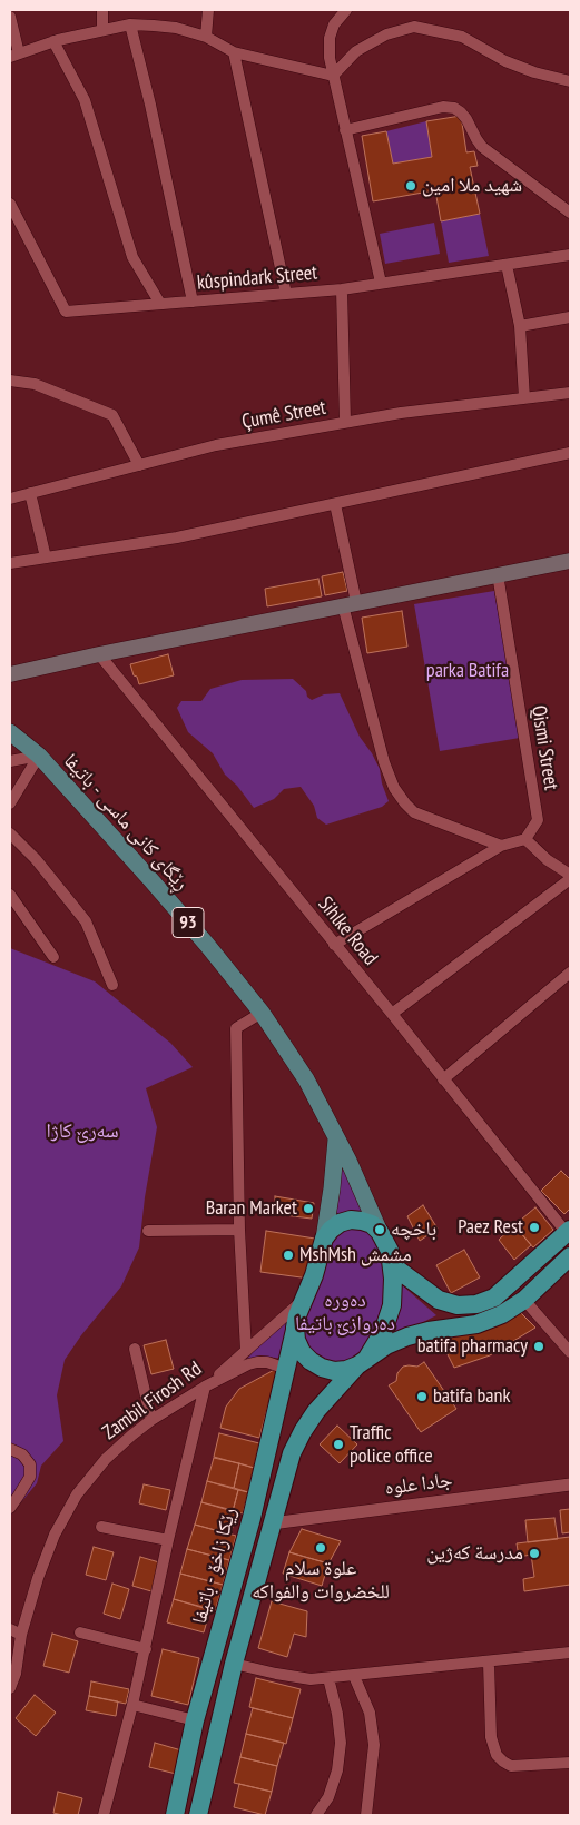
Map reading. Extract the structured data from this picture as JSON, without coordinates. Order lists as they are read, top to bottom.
{
  "streets": {
    "highway": ["رێکا زاخۆ - باتیفا"],
    "main road": ["ڕێگای کانی ماسی - باتيفا", "93"],
    "street": [
      "kûspindark Street",
      "Çumê Street",
      "Qismi Street",
      "Sihlke Road",
      "Zambil Firosh Rd",
      "جادا علوه"
    ]
  },
  "crossings": [
    ["ڕێگای کانی ماسی - باتيفا", "Zambil Firosh Rd"],
    ["ڕێگای کانی ماسی - باتيفا", "رێکا زاخۆ - باتیفا"],
    ["Zambil Firosh Rd", "رێکا زاخۆ - باتیفا"]
  ],
  "parks": ["parka Batifa", "سەرێ کاژا", "ده‌وره‌ ده‌روازێ باتيفا"],
  "places": [
    "شهيد ملا امين",
    "Baran Market",
    "Paez Rest",
    "باخچە",
    "MshMsh مشمش",
    "batifa pharmacy",
    "batifa bank",
    "Traffic police office",
    "علوة سلام للخضروات والفواكه",
    "مدرسة كه‌ژين"
  ]
}
